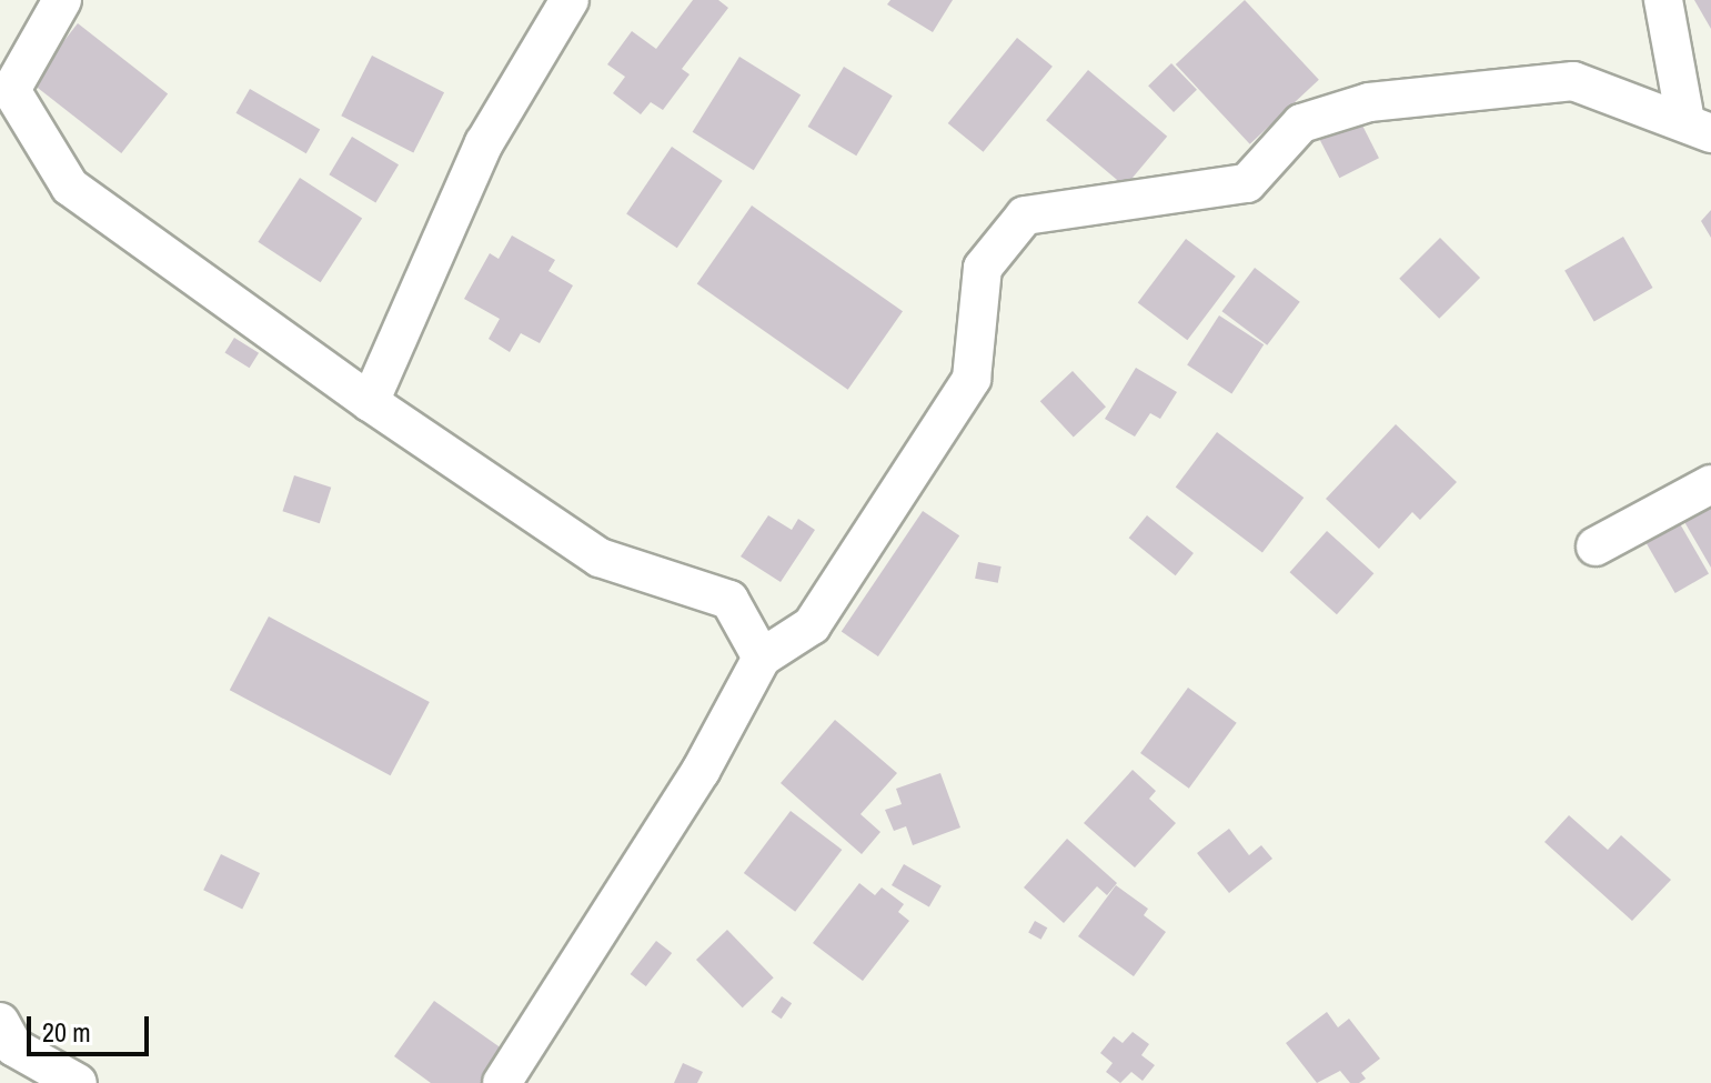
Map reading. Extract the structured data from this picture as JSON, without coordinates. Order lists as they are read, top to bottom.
{
  "scale_bar": "20 m"
}
